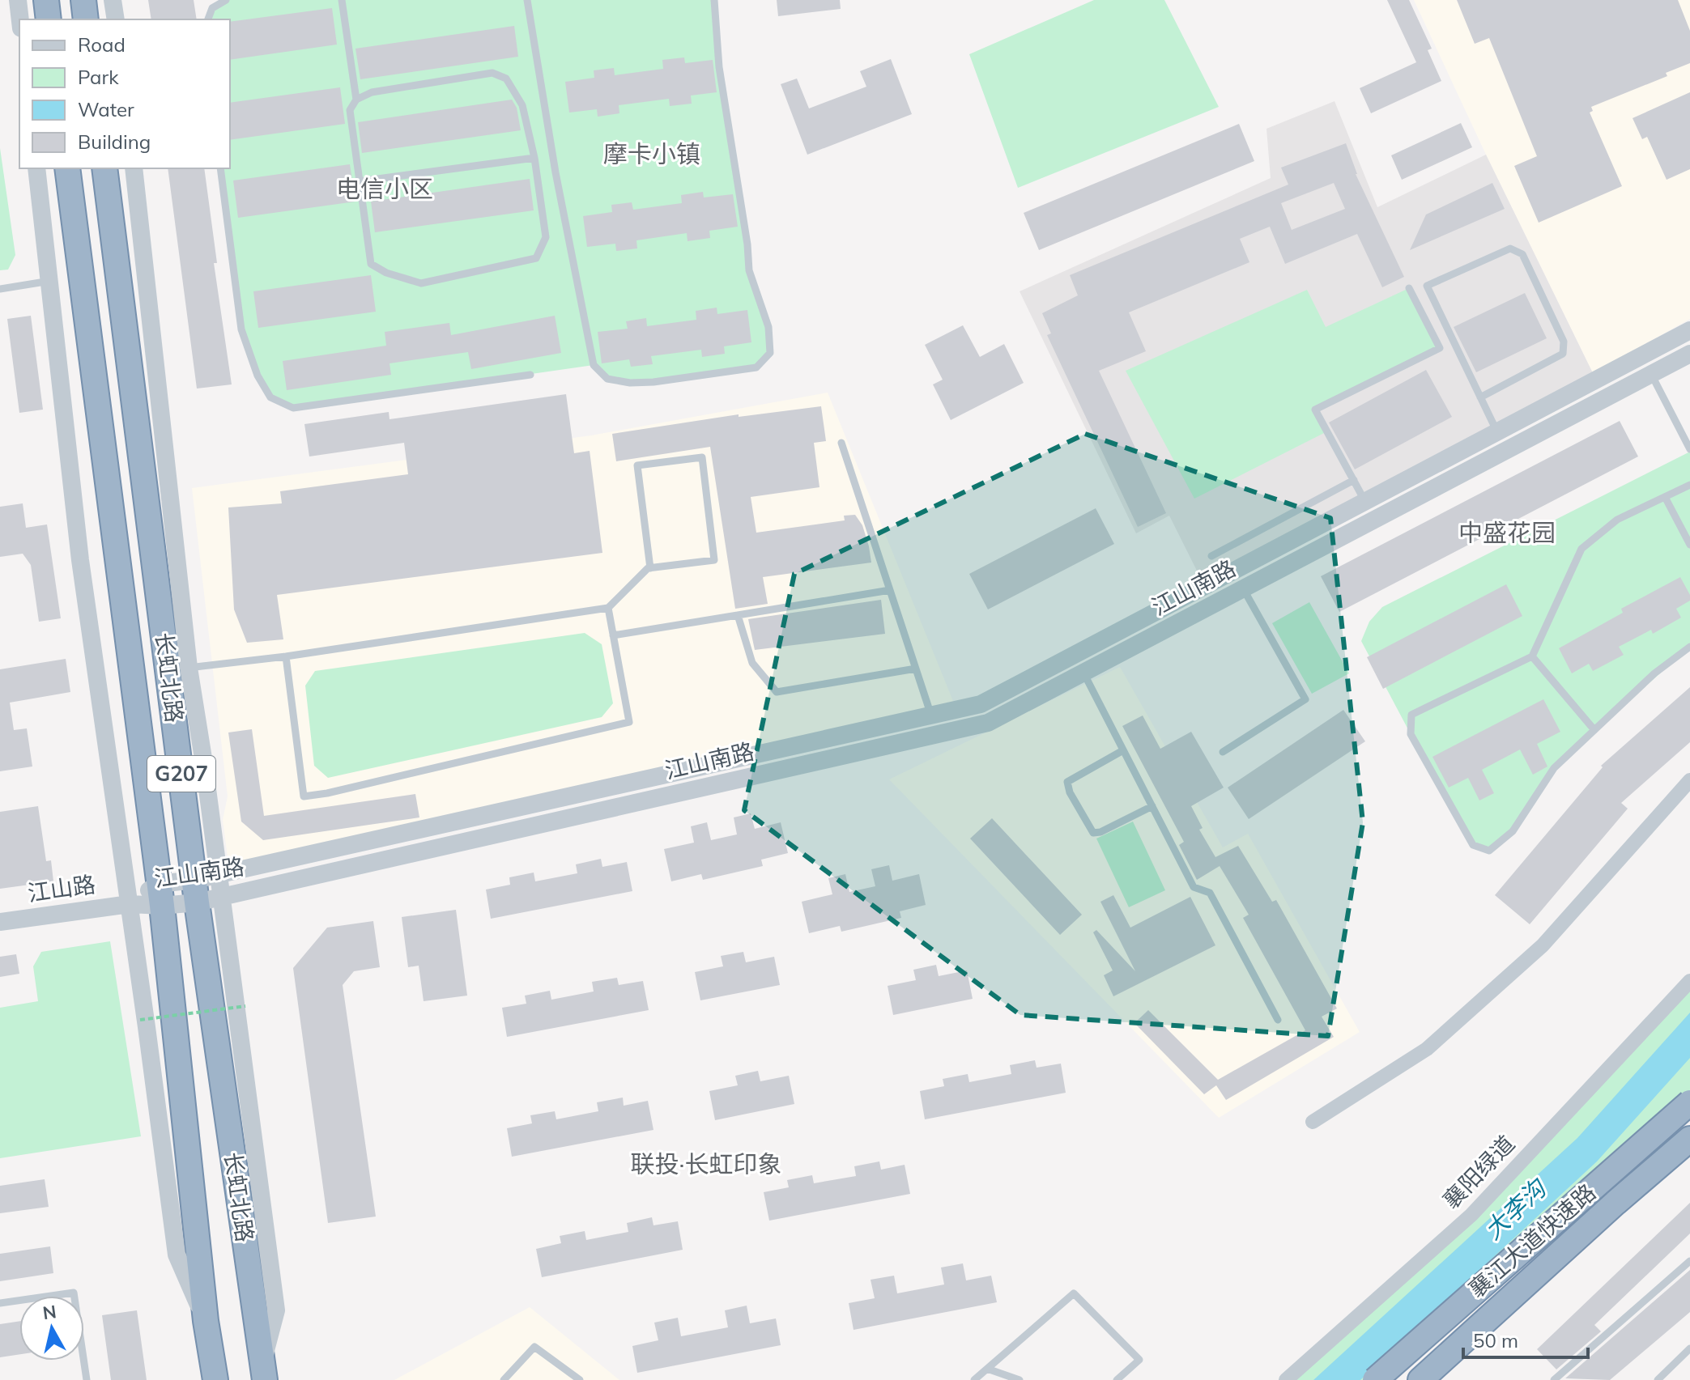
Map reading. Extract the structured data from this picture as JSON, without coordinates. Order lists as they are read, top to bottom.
{
  "streets": {
    "highway": ["长虹北路", "G207", "襄江大道快速路"],
    "street": ["江山南路", "江山路", "襄阳绿道"]
  },
  "crossings": [
    ["江山南路", "长虹北路"],
    ["江山南路", "江山路"]
  ],
  "districts": [
    "摩卡小镇",
    "电信小区",
    "中盛花园",
    "联投·长虹印象"
  ],
  "water": ["大李沟"],
  "legend": [
    "Road",
    "Park",
    "Water",
    "Building"
  ],
  "scale_bar": "50 m",
  "north": "top"
}
